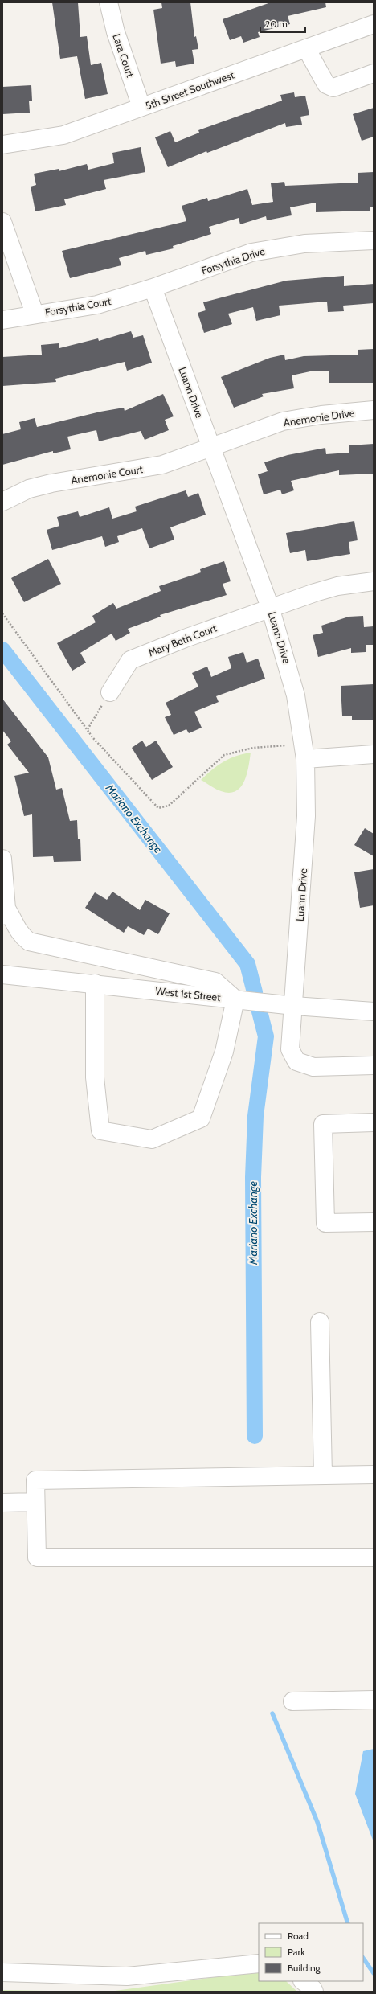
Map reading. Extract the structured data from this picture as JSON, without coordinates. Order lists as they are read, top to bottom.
{
  "streets": {
    "street": [
      "Lara Court",
      "5th Street Southwest",
      "Forsythia Drive",
      "Forsythia Court",
      "Luann Drive",
      "Anemonie Drive",
      "Anemonie Court",
      "Mary Beth Court",
      "West 1st Street"
    ]
  },
  "crossings": [
    ["Lara Court", "5th Street Southwest"],
    ["Forsythia Drive", "Forsythia Court"],
    ["Forsythia Drive", "Luann Drive"],
    ["Forsythia Court", "Luann Drive"],
    ["Luann Drive", "Anemonie Drive"],
    ["Luann Drive", "Anemonie Court"],
    ["Luann Drive", "Mary Beth Court"],
    ["Luann Drive", "West 1st Street"],
    ["Anemonie Drive", "Anemonie Court"]
  ],
  "water": ["Mariano Exchange"],
  "legend": ["Road", "Park", "Building"],
  "scale_bar": "20 m"
}
